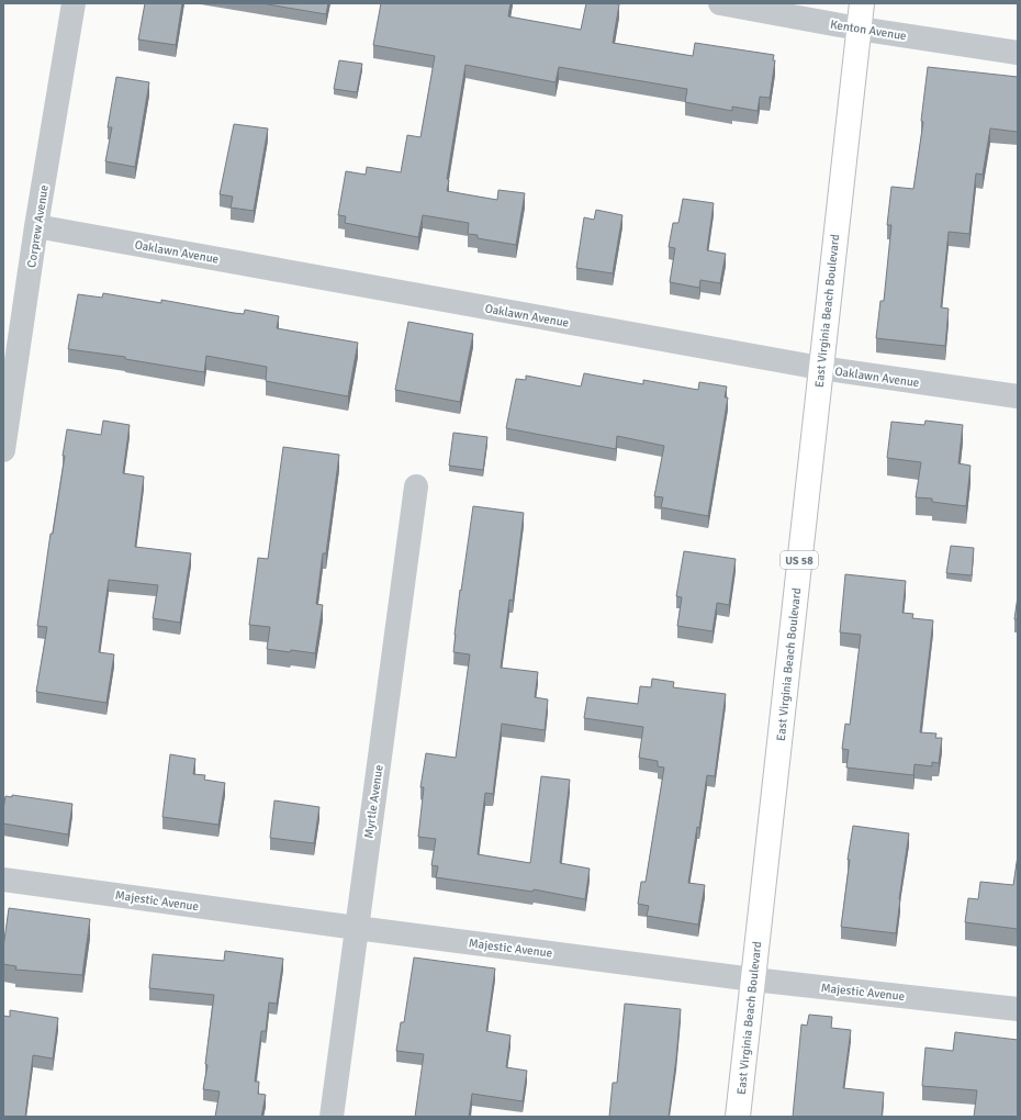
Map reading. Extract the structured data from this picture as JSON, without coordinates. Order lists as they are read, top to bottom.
{
  "streets": {
    "main road": ["East Virginia Beach Boulevard", "US 58"],
    "street": [
      "Kenton Avenue",
      "Corprew Avenue",
      "Oaklawn Avenue",
      "Myrtle Avenue",
      "Majestic Avenue"
    ]
  },
  "crossings": [
    ["Kenton Avenue", "East Virginia Beach Boulevard"],
    ["Corprew Avenue", "Oaklawn Avenue"],
    ["Oaklawn Avenue", "East Virginia Beach Boulevard"],
    ["East Virginia Beach Boulevard", "Majestic Avenue"],
    ["Myrtle Avenue", "Majestic Avenue"]
  ]
}
